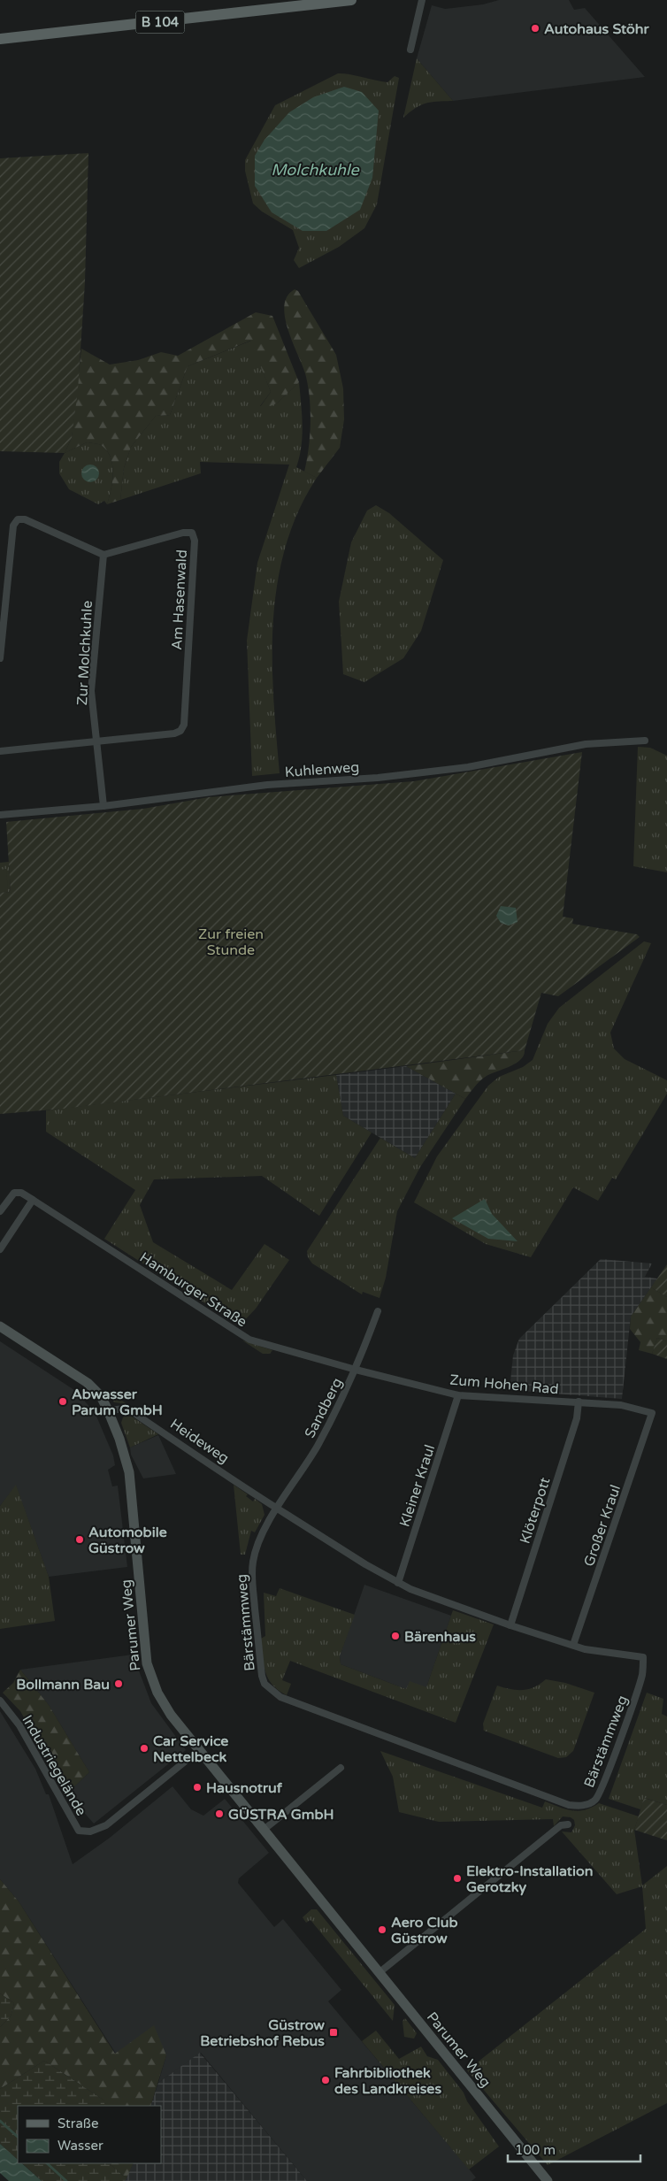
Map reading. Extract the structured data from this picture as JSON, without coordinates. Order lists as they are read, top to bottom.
{
  "streets": {
    "main road": ["B 104"],
    "street": [
      "Am Hasenwald",
      "Zur Molchkuhle",
      "Kuhlenweg",
      "Hamburger Straße",
      "Zum Hohen Rad",
      "Sandberg",
      "Heideweg",
      "Kleiner Kraul",
      "Klöterpott",
      "Großer Kraul",
      "Bärstämmweg",
      "Parumer Weg",
      "Industriegelände"
    ]
  },
  "crossings": [
    ["Am Hasenwald", "Zur Molchkuhle"],
    ["Zur Molchkuhle", "Kuhlenweg"],
    ["Hamburger Straße", "Zum Hohen Rad"],
    ["Hamburger Straße", "Sandberg"],
    ["Zum Hohen Rad", "Sandberg"],
    ["Zum Hohen Rad", "Kleiner Kraul"],
    ["Zum Hohen Rad", "Klöterpott"],
    ["Zum Hohen Rad", "Großer Kraul"],
    ["Sandberg", "Heideweg"],
    ["Sandberg", "Bärstämmweg"],
    ["Heideweg", "Bärstämmweg"],
    ["Heideweg", "Parumer Weg"],
    ["Kleiner Kraul", "Bärstämmweg"],
    ["Klöterpott", "Bärstämmweg"],
    ["Großer Kraul", "Bärstämmweg"],
    ["Parumer Weg", "Industriegelände"]
  ],
  "water": ["Molchkuhle"],
  "parks": ["Zur freien Stunde"],
  "places": {
    "other": [
      "Autohaus Stöhr",
      "Abwasser Parum GmbH",
      "Automobile Güstrow",
      "Bärenhaus",
      "Bollmann Bau",
      "Car Service Nettelbeck",
      "Hausnotruf",
      "GÜSTRA GmbH",
      "Elektro-Installation Gerotzky",
      "Aero Club Güstrow",
      "Fahrbibliothek des Landkreises"
    ],
    "transit": ["Güstrow Betriebshof Rebus"]
  },
  "legend": ["Straße", "Wasser"],
  "scale_bar": "100 m"
}
